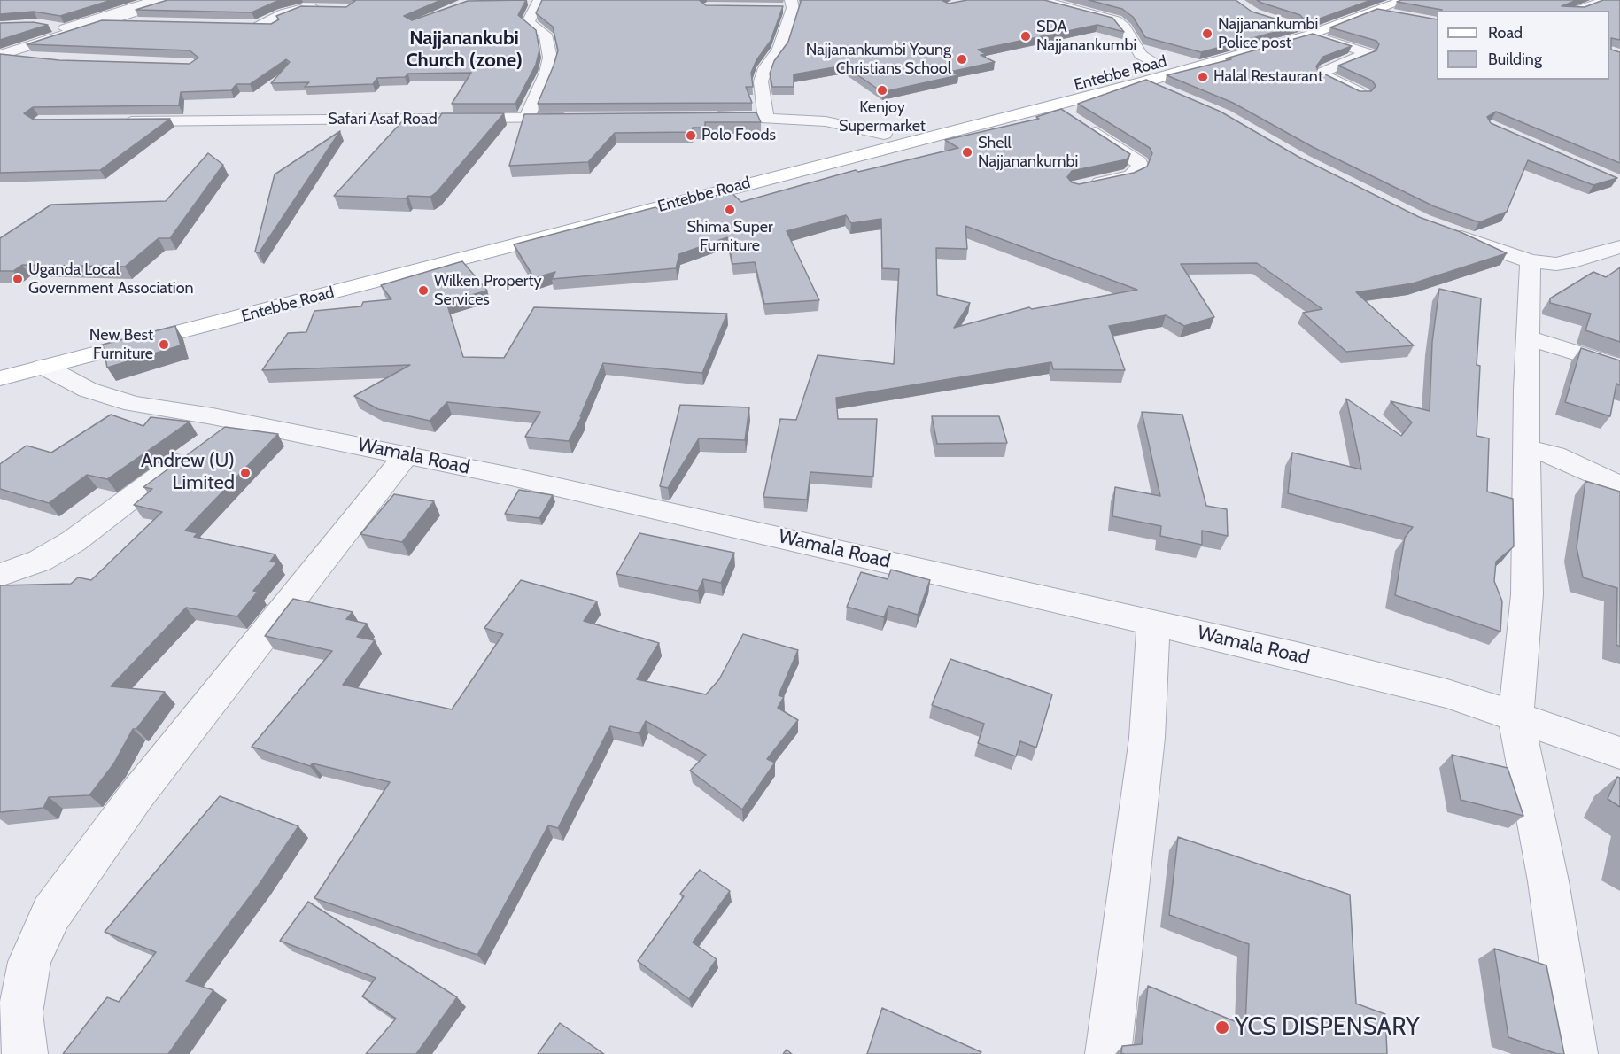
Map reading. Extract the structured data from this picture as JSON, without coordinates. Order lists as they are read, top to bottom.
{
  "streets": {
    "main road": ["Entebbe Road"],
    "street": ["Safari Asaf Road", "Wamala Road"]
  },
  "crossings": [
    ["Entebbe Road", "Wamala Road"]
  ],
  "districts": ["Najjanankubi Church (zone)"],
  "places": [
    "Najjanankumbi Police post",
    "SDA Najjanankumbi",
    "Najjanankumbi Young Christians School",
    "Halal Restaurant",
    "Kenjoy Supermarket",
    "Polo Foods",
    "Shell Najjanankumbi",
    "Shima Super Furniture",
    "Uganda Local Government Association",
    "Wilken Property Services",
    "New Best Furniture",
    "Andrew (U) Limited",
    "YCS DISPENSARY"
  ],
  "legend": ["Road", "Building"]
}
